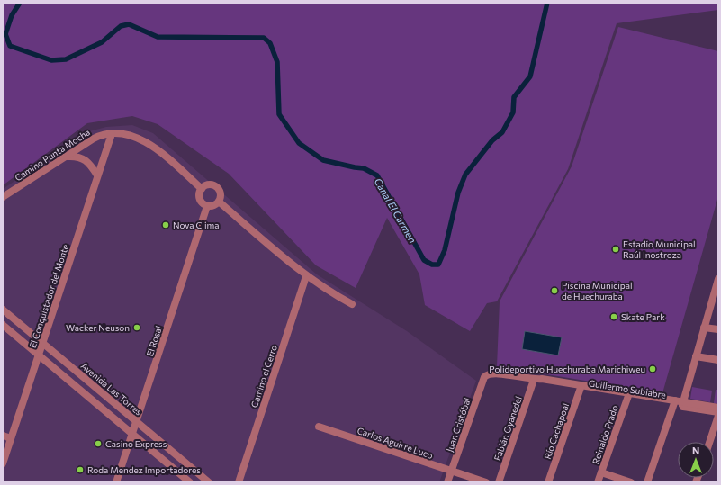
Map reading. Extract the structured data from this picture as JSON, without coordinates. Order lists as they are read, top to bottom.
{
  "streets": {
    "street": [
      "Camino Punta Mocha",
      "El Conquistador del Monte",
      "El Rosal",
      "Camino el Cerro",
      "Avenida Las Torres",
      "Guillermo Subiabre",
      "Juan Cristóbal",
      "Fabián Oyanedel",
      "Río Cachapoal",
      "Reinaldo Prado",
      "Carlos Aguirre Luco"
    ]
  },
  "crossings": [
    ["Camino Punta Mocha", "El Conquistador del Monte"],
    ["Camino Punta Mocha", "El Rosal"],
    ["El Conquistador del Monte", "Avenida Las Torres"],
    ["El Rosal", "Avenida Las Torres"],
    ["Guillermo Subiabre", "Juan Cristóbal"],
    ["Guillermo Subiabre", "Fabián Oyanedel"],
    ["Guillermo Subiabre", "Río Cachapoal"],
    ["Guillermo Subiabre", "Reinaldo Prado"],
    ["Juan Cristóbal", "Carlos Aguirre Luco"]
  ],
  "water": ["Canal El Carmen"],
  "places": [
    "Nova Clima",
    "Estadio Municipal Raúl Inostroza",
    "Piscina Municipal de Huechuraba",
    "Skate Park",
    "Wacker Neuson",
    "Polideportivo Huechuraba Marichiweu",
    "Casino Express",
    "Roda Mendez Importadores"
  ],
  "north": "top"
}
